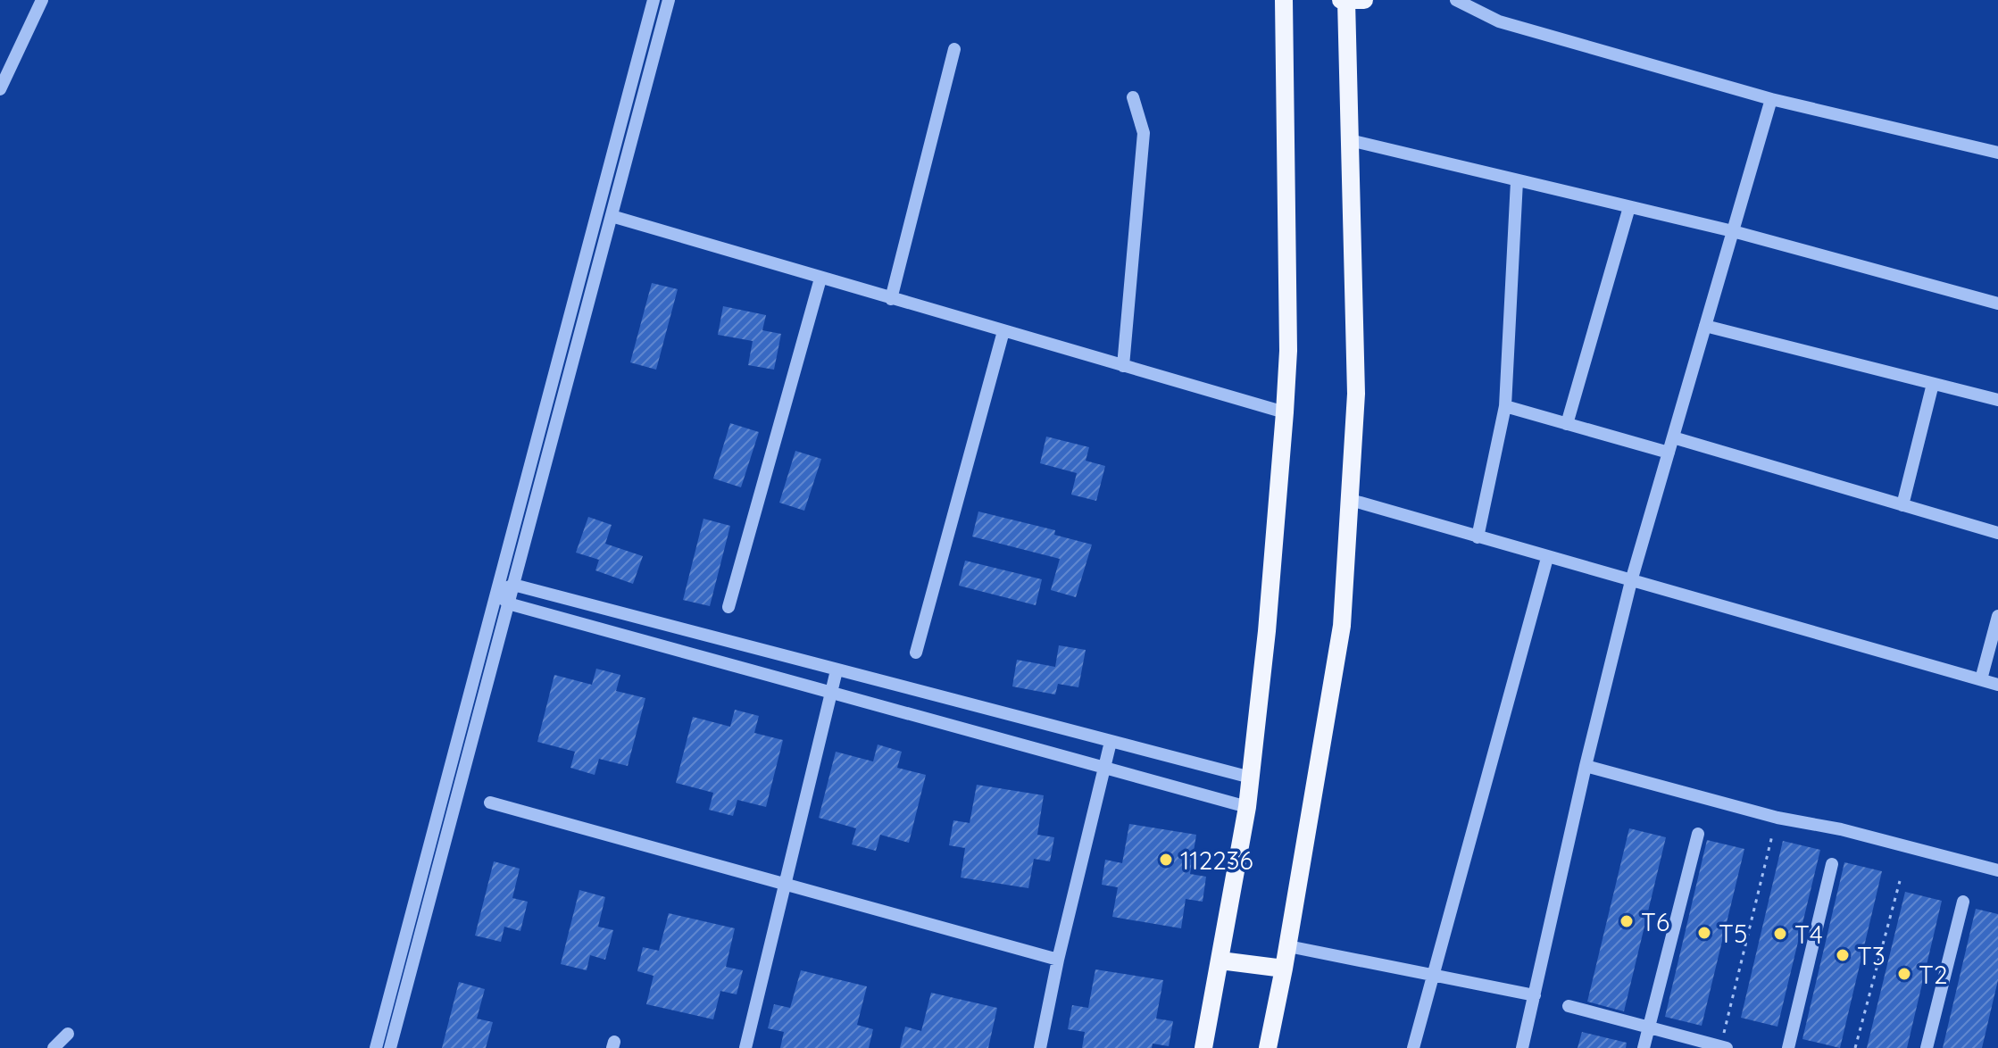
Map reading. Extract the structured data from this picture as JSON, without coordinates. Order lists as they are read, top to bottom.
{
  "places": [
    "112236",
    "T6",
    "T5",
    "T4",
    "T3",
    "T2"
  ]
}
